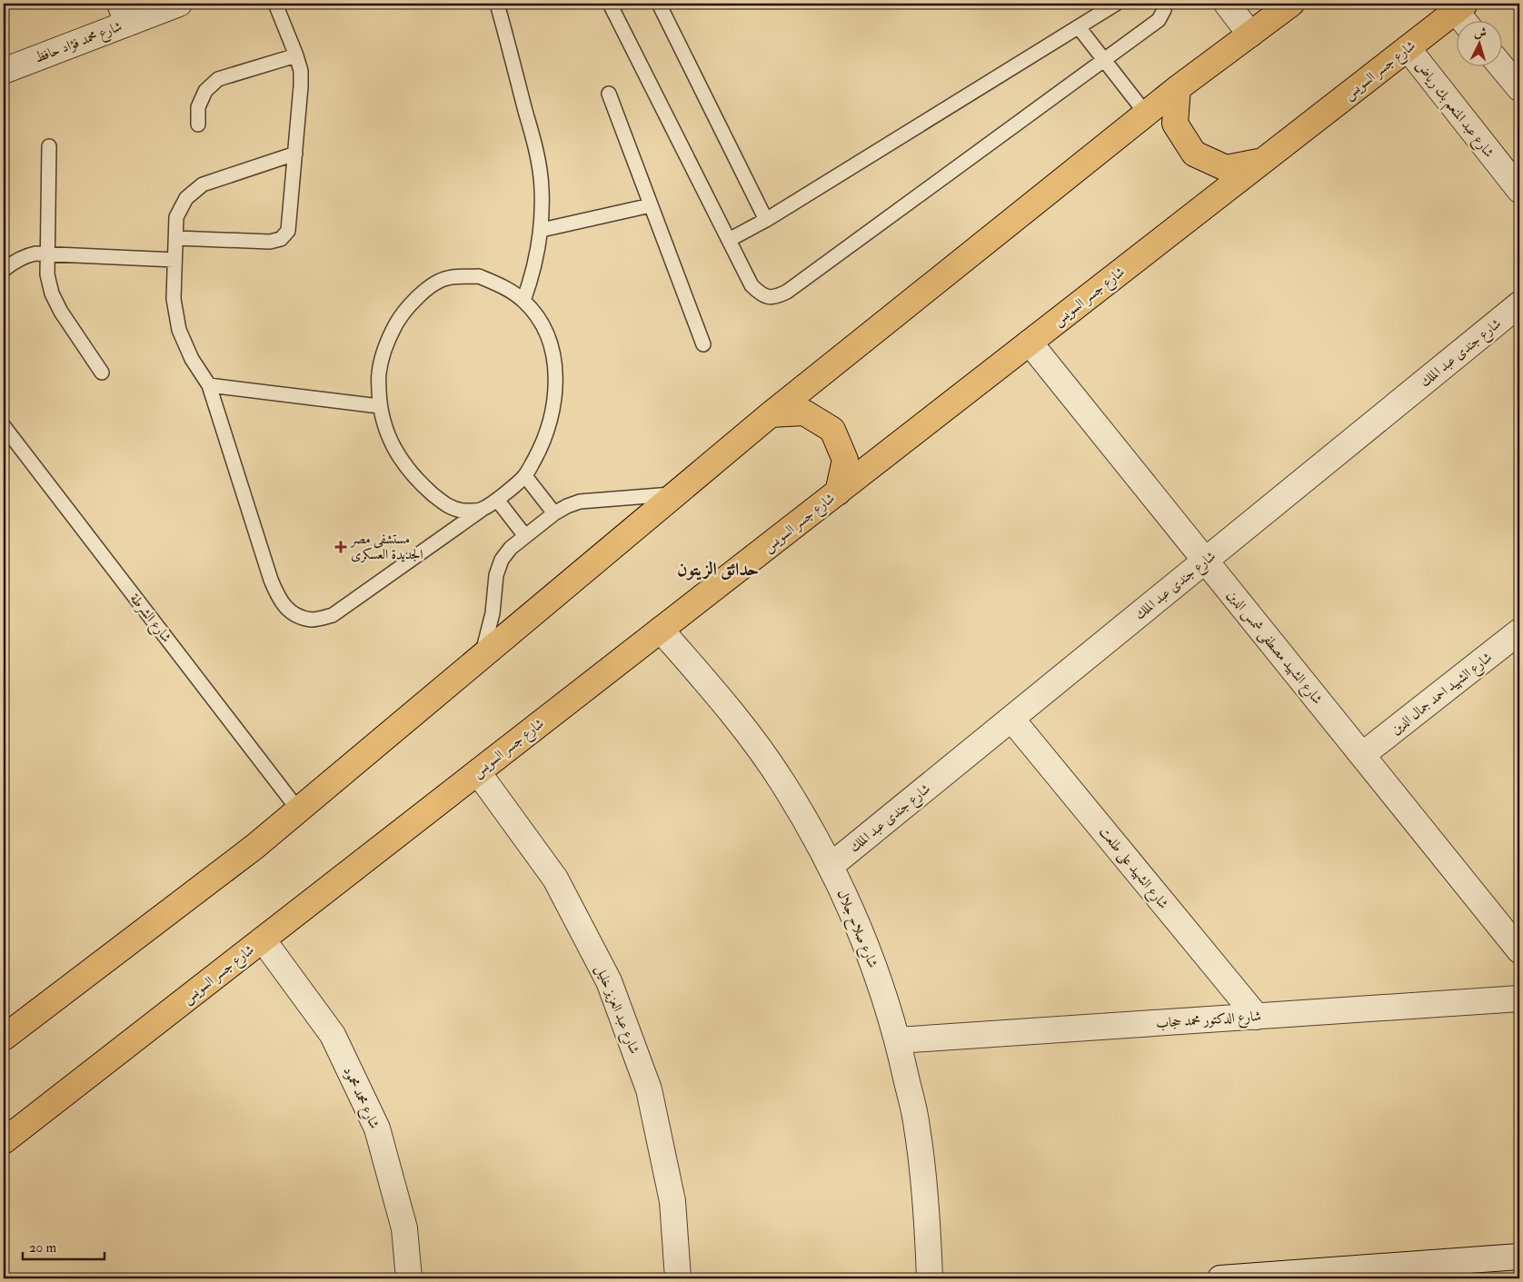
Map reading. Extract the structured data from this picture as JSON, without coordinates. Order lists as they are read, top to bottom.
{
  "streets": {
    "main road": ["شارع جسر السويس"],
    "street": [
      "شارع محمد فؤاد حافظ",
      "شارع عبد المنعم بك رياض",
      "شارع جندى عبد الملك",
      "شارع الشهيد مصطفى شمس الدين",
      "شارع الشهيد احمد جمال الدين",
      "شارع الشهيد على طلعت",
      "شارع صلاح جلال",
      "شارع عبد العزيز خليل",
      "شارع الدكتور محمد حجاب",
      "شارع محمد محمود"
    ],
    "lane": ["شارع الشرطة"]
  },
  "crossings": [
    ["شارع جسر السويس", "شارع عبد المنعم بك رياض"],
    ["شارع جسر السويس", "شارع الشهيد مصطفى شمس الدين"],
    ["شارع جسر السويس", "شارع صلاح جلال"],
    ["شارع جسر السويس", "شارع عبد العزيز خليل"],
    ["شارع جسر السويس", "شارع محمد محمود"],
    ["شارع جندى عبد الملك", "شارع الشهيد مصطفى شمس الدين"],
    ["شارع جندى عبد الملك", "شارع الشهيد على طلعت"],
    ["شارع جندى عبد الملك", "شارع صلاح جلال"],
    ["شارع الشهيد مصطفى شمس الدين", "شارع الشهيد احمد جمال الدين"],
    ["شارع الشهيد على طلعت", "شارع الدكتور محمد حجاب"],
    ["شارع صلاح جلال", "شارع الدكتور محمد حجاب"]
  ],
  "districts": ["حدائق الزيتون"],
  "places": {
    "health": ["مستشفى مصر الجديدة العسكرى"]
  },
  "scale_bar": "20 m",
  "north": "top"
}
